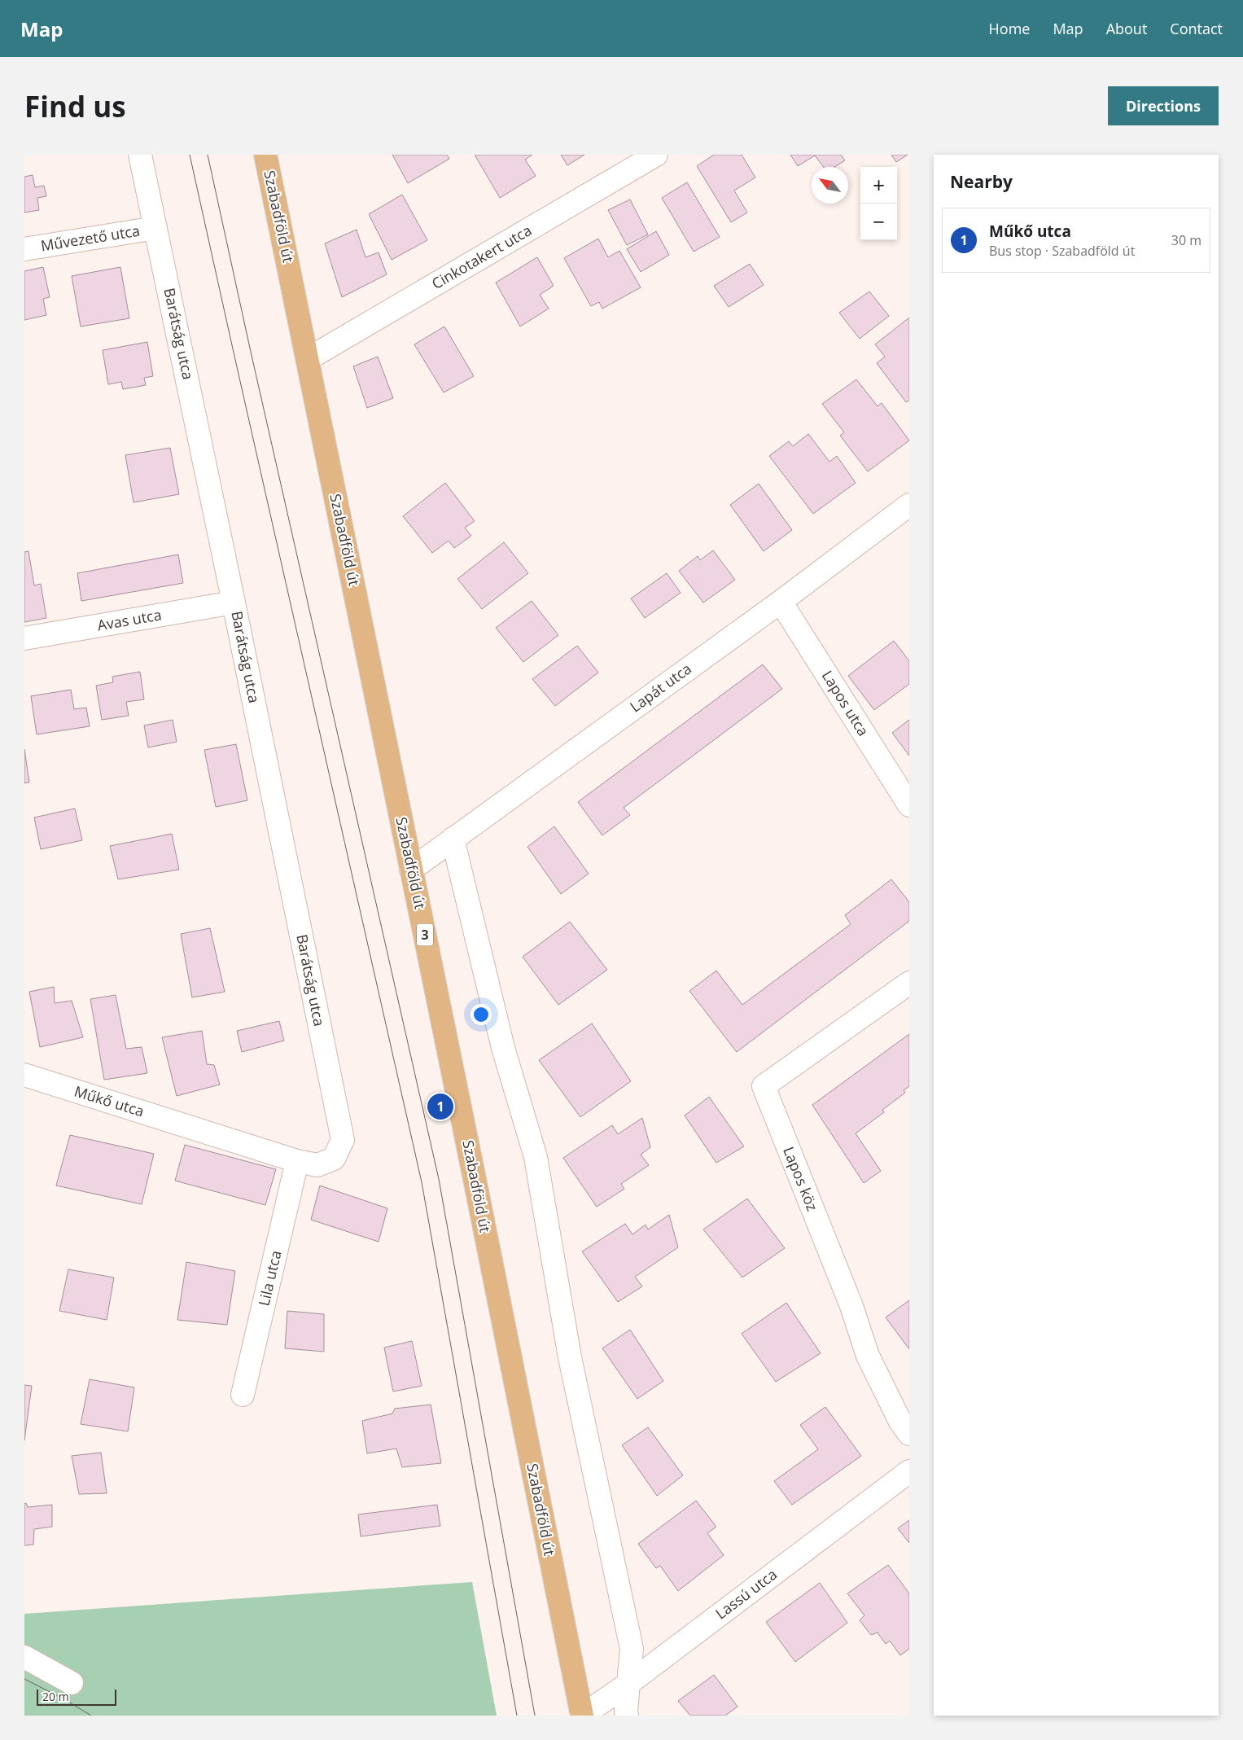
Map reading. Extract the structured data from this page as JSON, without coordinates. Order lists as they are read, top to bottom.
{
  "streets": {
    "main road": ["Szabadföld út", "3"],
    "street": [
      "Művezető utca",
      "Cinkotakert utca",
      "Barátság utca",
      "Avas utca",
      "Lapát utca",
      "Lapos utca",
      "Műkő utca",
      "Lapos köz",
      "Lila utca",
      "Lassú utca"
    ]
  },
  "crossings": [
    ["Szabadföld út", "Cinkotakert utca"],
    ["Szabadföld út", "Lapát utca"],
    ["Szabadföld út", "Lassú utca"],
    ["Művezető utca", "Barátság utca"],
    ["Barátság utca", "Avas utca"],
    ["Barátság utca", "Műkő utca"],
    ["Lapát utca", "Lapos utca"],
    ["Műkő utca", "Lila utca"]
  ],
  "scale_bar": "20 m",
  "north": "top left",
  "page": {
    "header": "Map",
    "nav": [
      "Home",
      "Map",
      "About",
      "Contact"
    ],
    "buttons": "Directions",
    "title": "Find us",
    "heading": "Nearby",
    "map_buttons": ["+", "−"],
    "list": [
      {
        "mark": "1",
        "name": "Műkő utca",
        "note": "Bus stop · Szabadföld út",
        "value": "30 m"
      }
    ],
    "pins": "1",
    "scale": "20 m"
  }
}
